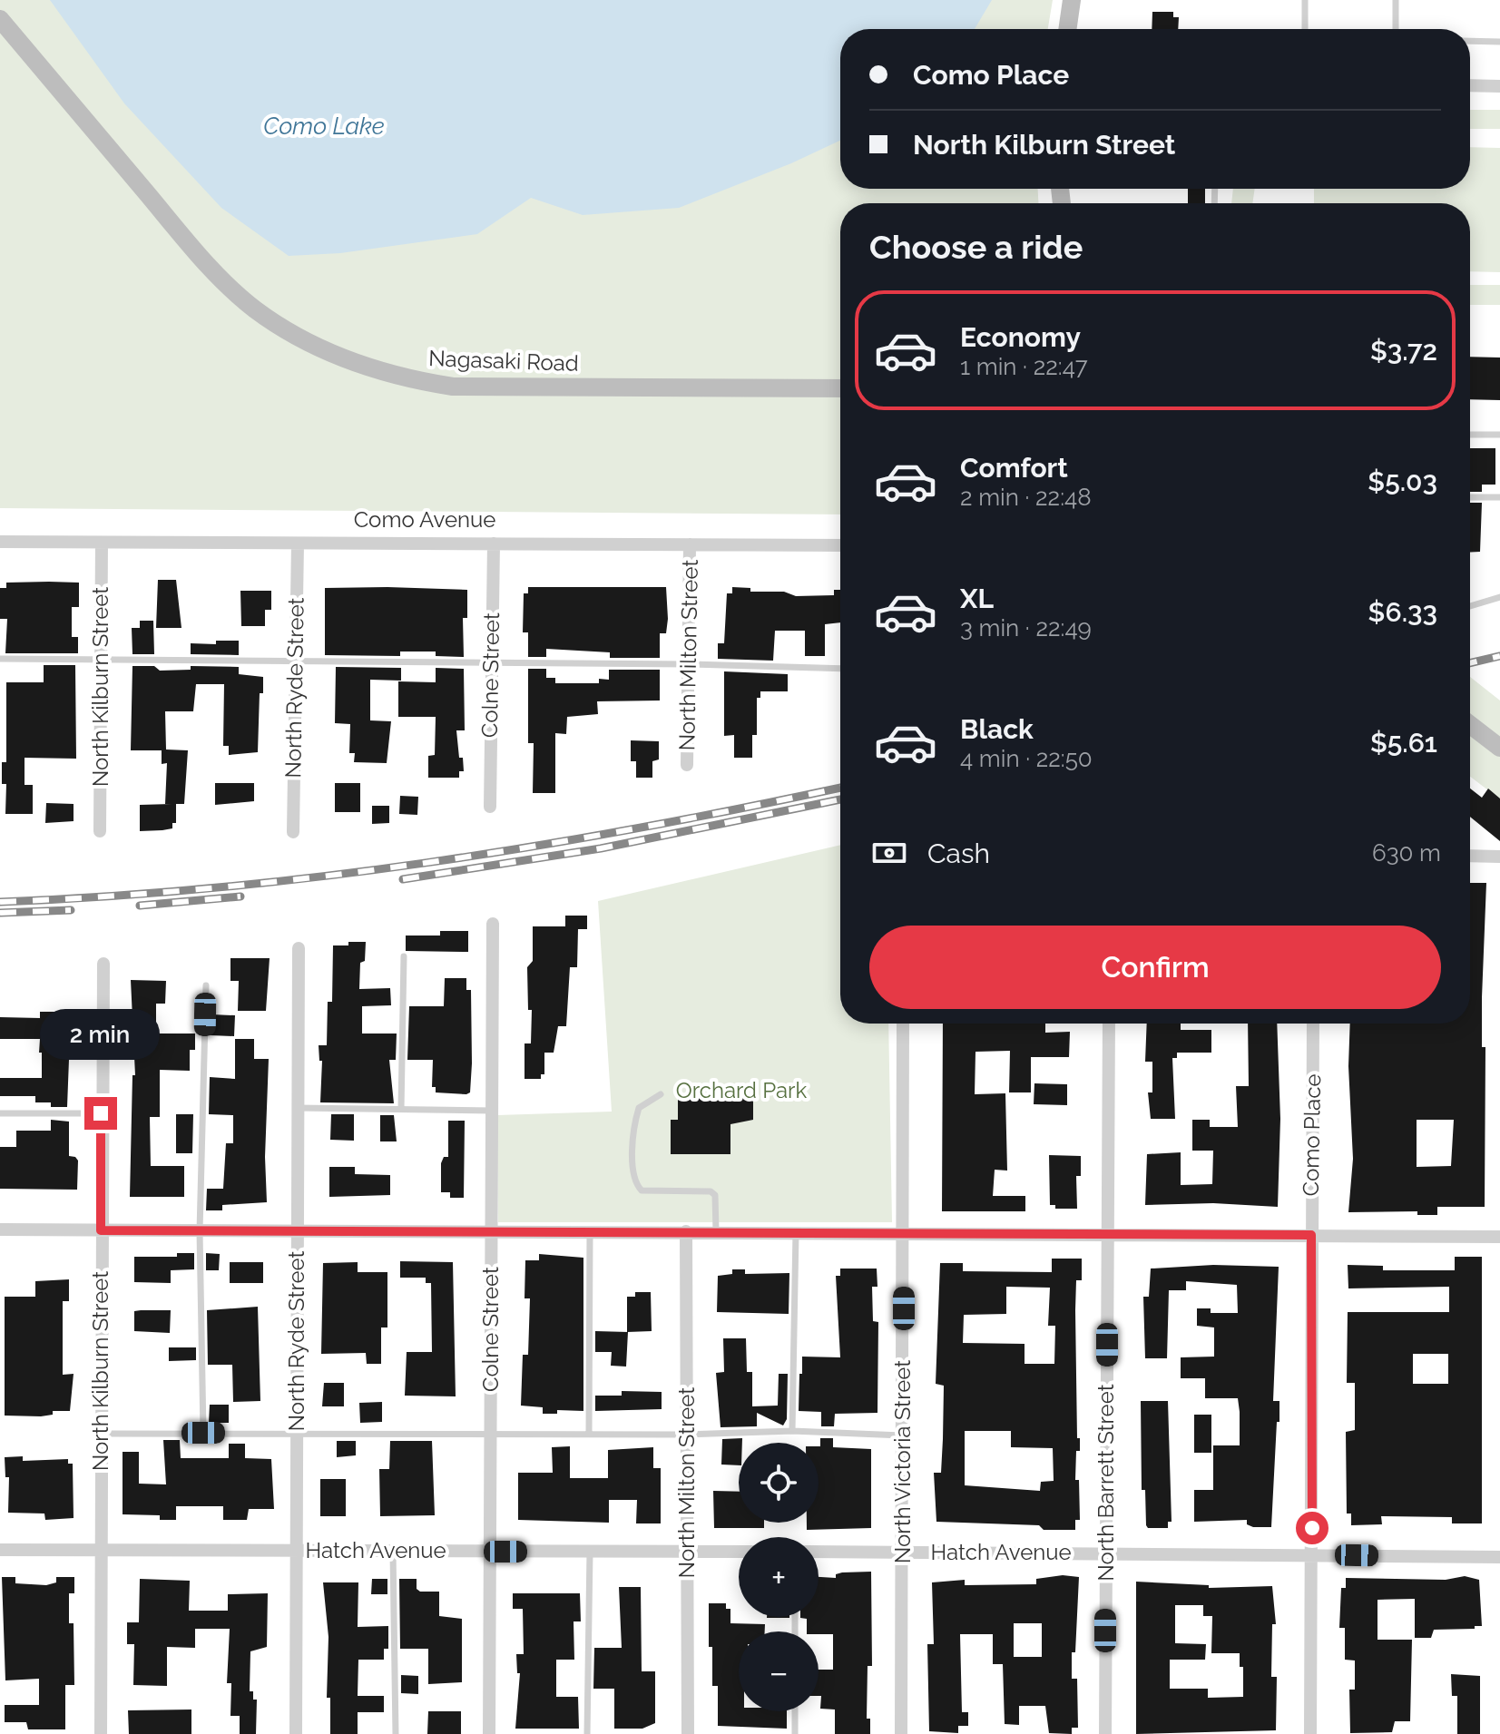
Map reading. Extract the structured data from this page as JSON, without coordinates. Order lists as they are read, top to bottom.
{
  "streets": {
    "street": [
      "Nagasaki Road",
      "Como Avenue",
      "North Milton Street",
      "Colne Street",
      "North Kilburn Street",
      "North Ryde Street",
      "Como Place",
      "North Victoria Street",
      "North Barrett Street",
      "Hatch Avenue"
    ]
  },
  "crossings": [
    ["Como Avenue", "North Milton Street"],
    ["Como Avenue", "Colne Street"],
    ["Como Avenue", "North Kilburn Street"],
    ["Como Avenue", "North Ryde Street"],
    ["North Milton Street", "Hatch Avenue"],
    ["Colne Street", "Hatch Avenue"],
    ["North Kilburn Street", "Hatch Avenue"],
    ["North Ryde Street", "Hatch Avenue"],
    ["Como Place", "Hatch Avenue"],
    ["North Victoria Street", "Hatch Avenue"],
    ["North Barrett Street", "Hatch Avenue"]
  ],
  "water": ["Como Lake"],
  "parks": ["Orchard Park"],
  "page": {
    "banner": ["Como Place", "North Kilburn Street"],
    "heading": "Choose a ride",
    "list": [
      {
        "name": "Economy",
        "note": "1 min · 22:47",
        "value": "$3.72"
      },
      {
        "name": "Comfort",
        "note": "2 min · 22:48",
        "value": "$5.03"
      },
      {
        "name": "XL",
        "note": "3 min · 22:49",
        "value": "$6.33"
      },
      {
        "name": "Black",
        "note": "4 min · 22:50",
        "value": "$5.61"
      }
    ],
    "pay": ["Cash", "630 m"],
    "buttons": "Confirm",
    "bubble": "2 min",
    "map_buttons": ["+", "−"]
  }
}
